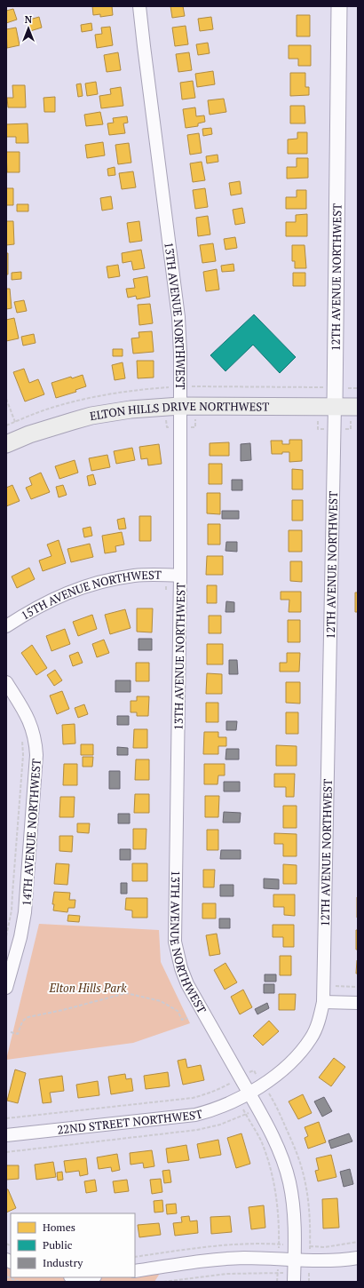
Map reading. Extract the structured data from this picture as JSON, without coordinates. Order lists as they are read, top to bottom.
{
  "streets": {
    "main road": ["ELTON HILLS DRIVE NORTHWEST"],
    "street": [
      "12TH AVENUE NORTHWEST",
      "13TH AVENUE NORTHWEST",
      "15TH AVENUE NORTHWEST",
      "14TH AVENUE NORTHWEST",
      "22ND STREET NORTHWEST"
    ]
  },
  "crossings": [
    ["12TH AVENUE NORTHWEST", "13TH AVENUE NORTHWEST"],
    ["12TH AVENUE NORTHWEST", "ELTON HILLS DRIVE NORTHWEST"],
    ["12TH AVENUE NORTHWEST", "22ND STREET NORTHWEST"],
    ["13TH AVENUE NORTHWEST", "ELTON HILLS DRIVE NORTHWEST"],
    ["13TH AVENUE NORTHWEST", "15TH AVENUE NORTHWEST"],
    ["13TH AVENUE NORTHWEST", "22ND STREET NORTHWEST"]
  ],
  "parks": ["Elton Hills Park"],
  "legend": ["Homes", "Public", "Industry"],
  "north": "top"
}
